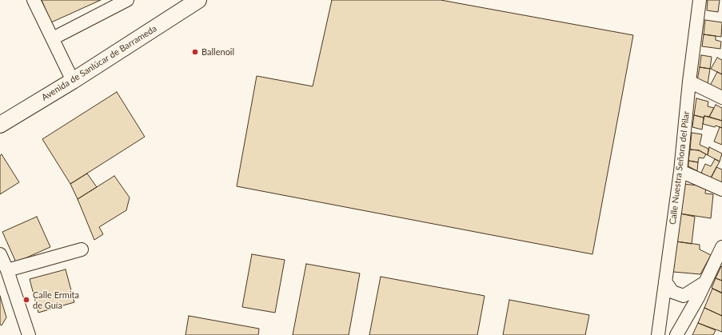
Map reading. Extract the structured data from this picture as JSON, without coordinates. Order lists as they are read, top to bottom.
{
  "streets": {
    "main road": ["Avenida de Sanlúcar de Barrameda"],
    "street": ["Calle Nuestra Señora del Pilar"]
  },
  "places": ["Ballenoil", "Calle Ermita de Guía"]
}
